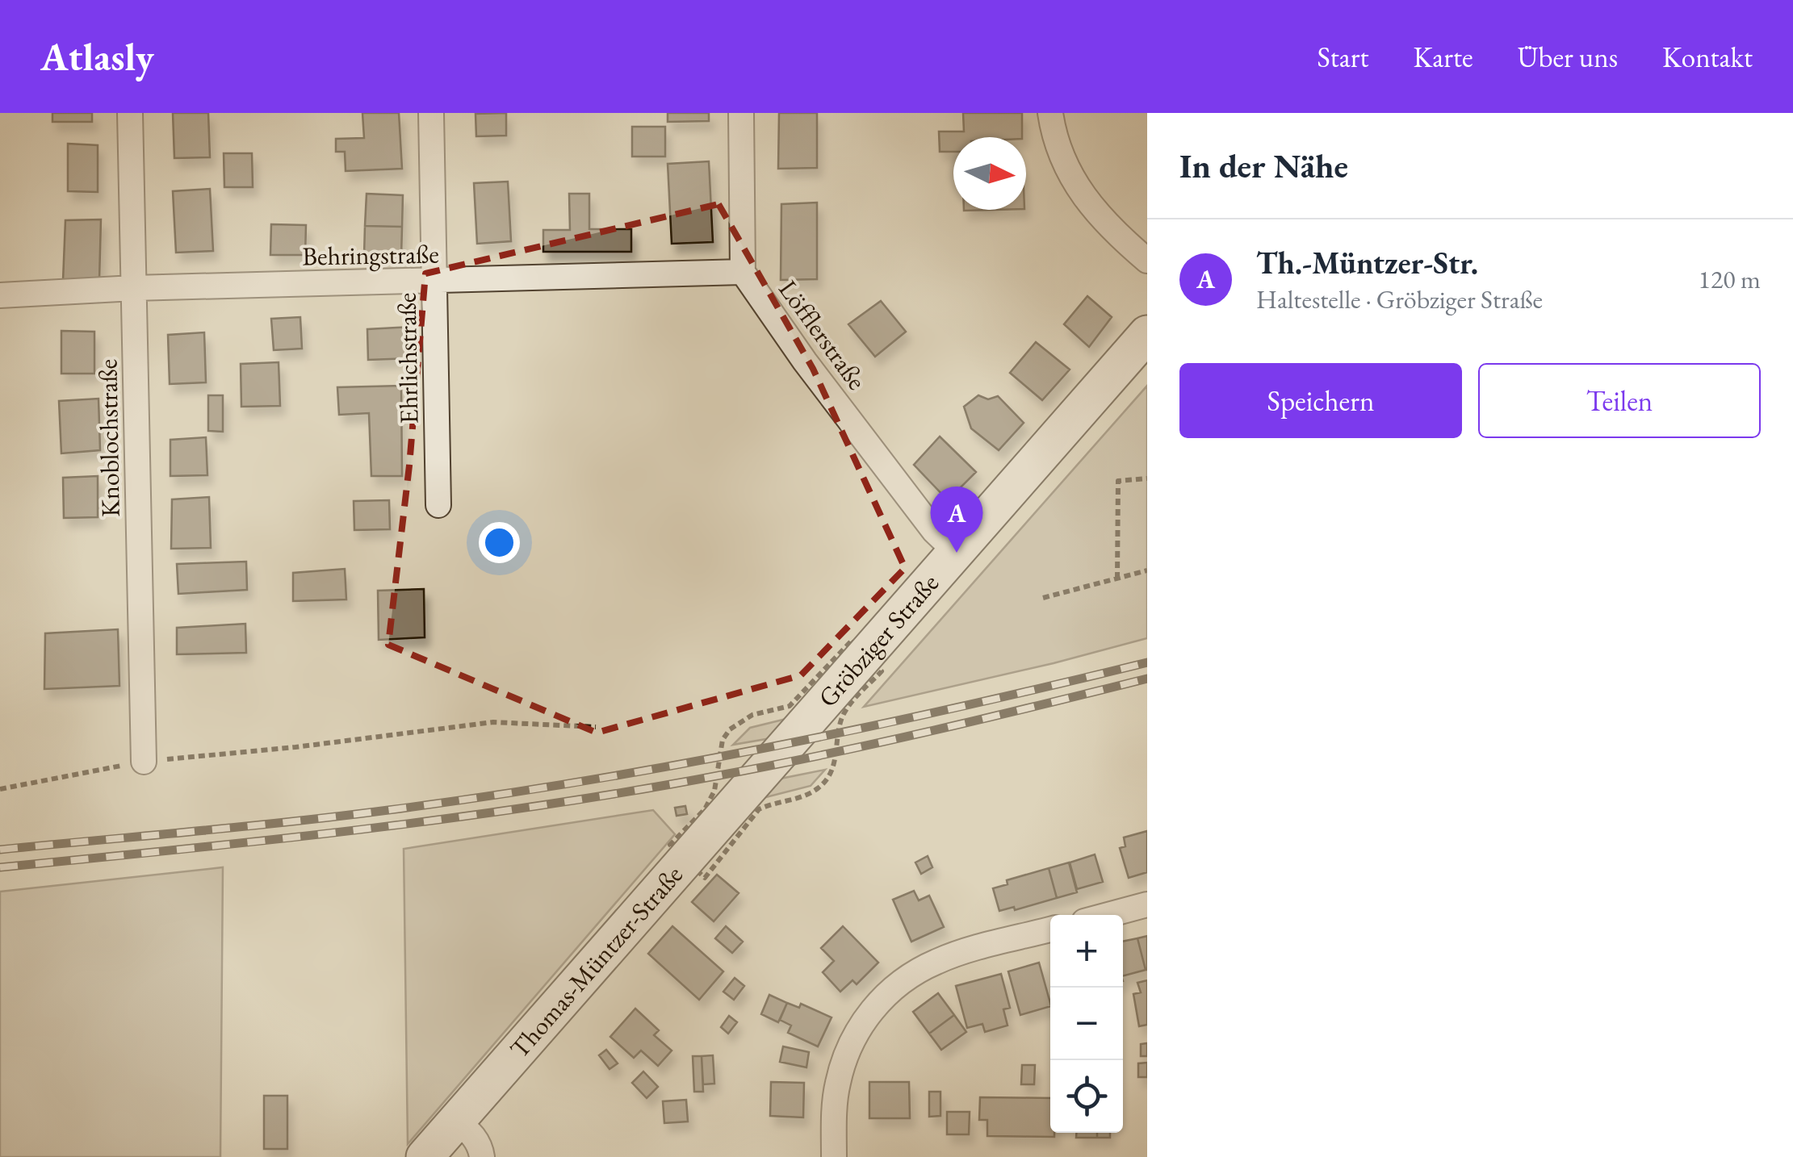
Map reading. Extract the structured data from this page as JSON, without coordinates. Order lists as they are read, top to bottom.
{
  "streets": {
    "main road": ["Gröbziger Straße", "Thomas-Müntzer-Straße"],
    "street": [
      "Behringstraße",
      "Löfflerstraße",
      "Ehrlichstraße",
      "Knoblochstraße"
    ]
  },
  "crossings": [
    ["Behringstraße", "Löfflerstraße"],
    ["Behringstraße", "Ehrlichstraße"],
    ["Behringstraße", "Knoblochstraße"],
    ["Löfflerstraße", "Gröbziger Straße"],
    ["Gröbziger Straße", "Thomas-Müntzer-Straße"]
  ],
  "north": "right",
  "page": {
    "header": "Atlasly",
    "nav": [
      "Start",
      "Karte",
      "Über uns",
      "Kontakt"
    ],
    "heading": "In der Nähe",
    "list": [
      {
        "mark": "A",
        "name": "Th.-Müntzer-Str.",
        "note": "Haltestelle · Gröbziger Straße",
        "value": "120 m"
      }
    ],
    "buttons": ["Speichern", "Teilen"],
    "pins": "A",
    "map_buttons": ["+", "−"]
  }
}
